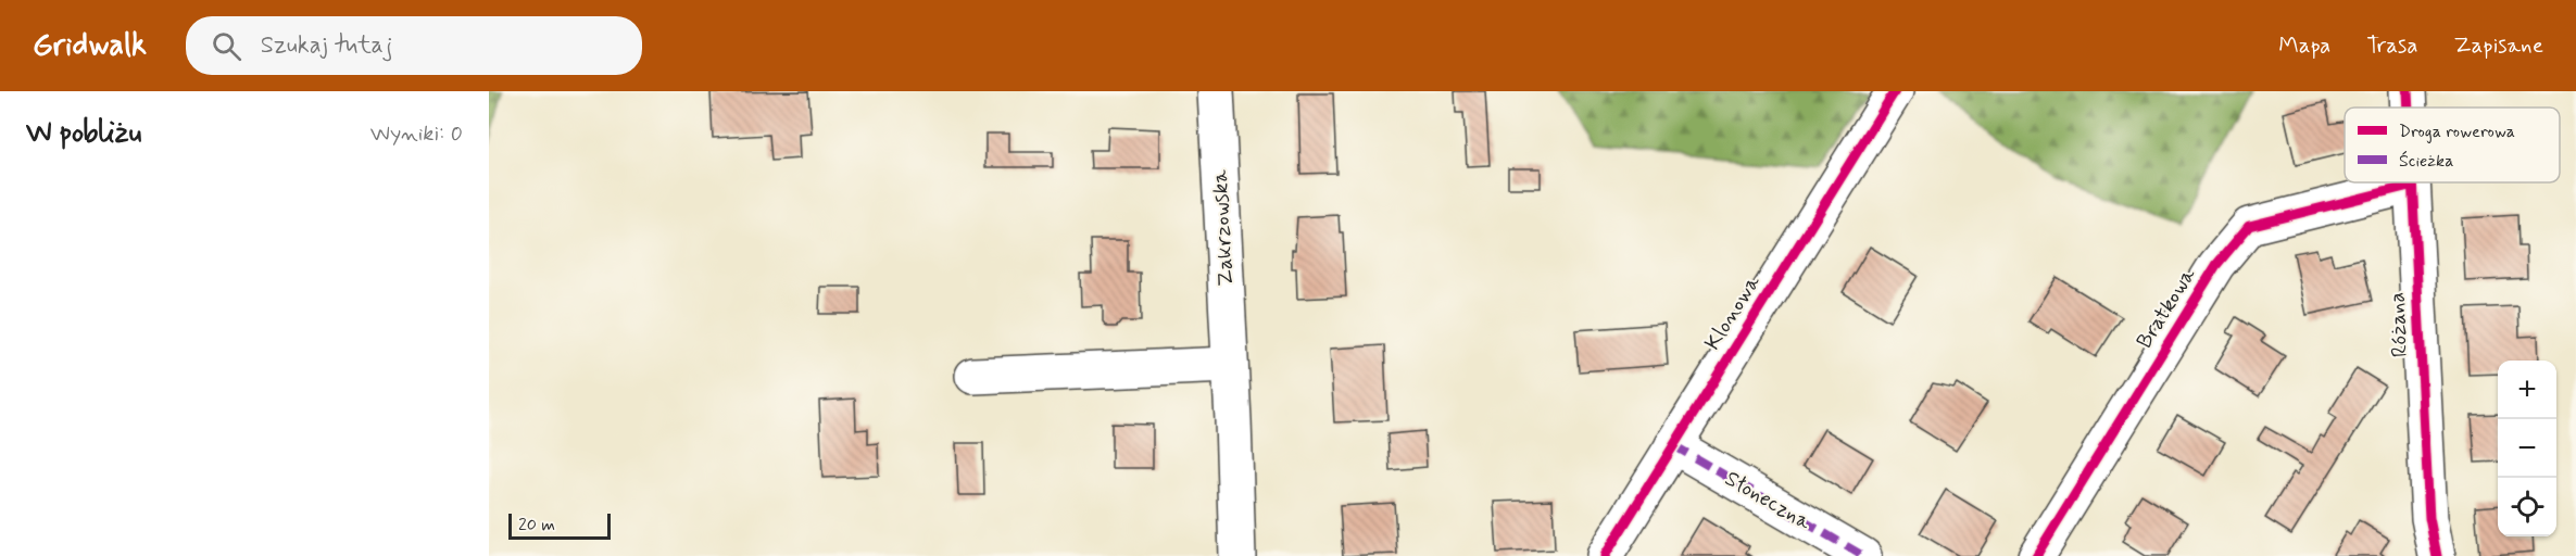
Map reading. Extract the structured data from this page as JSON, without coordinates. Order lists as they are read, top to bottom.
{
  "streets": {
    "street": [
      "Zakrzowska",
      "Bratkowa",
      "Klonowa",
      "Różana",
      "Słoneczna"
    ]
  },
  "crossings": [
    ["Bratkowa", "Różana"],
    ["Klonowa", "Słoneczna"]
  ],
  "legend": ["Droga rowerowa", "Ścieżka"],
  "scale_bar": "20 m",
  "page": {
    "header": "Gridwalk",
    "search": "Szukaj tutaj",
    "nav": ["Mapa", "Trasa", "Zapisane"],
    "heading": ["W pobliżu", "Wyniki: 0"],
    "map_buttons": ["+", "−"],
    "scale": "20 m"
  }
}
